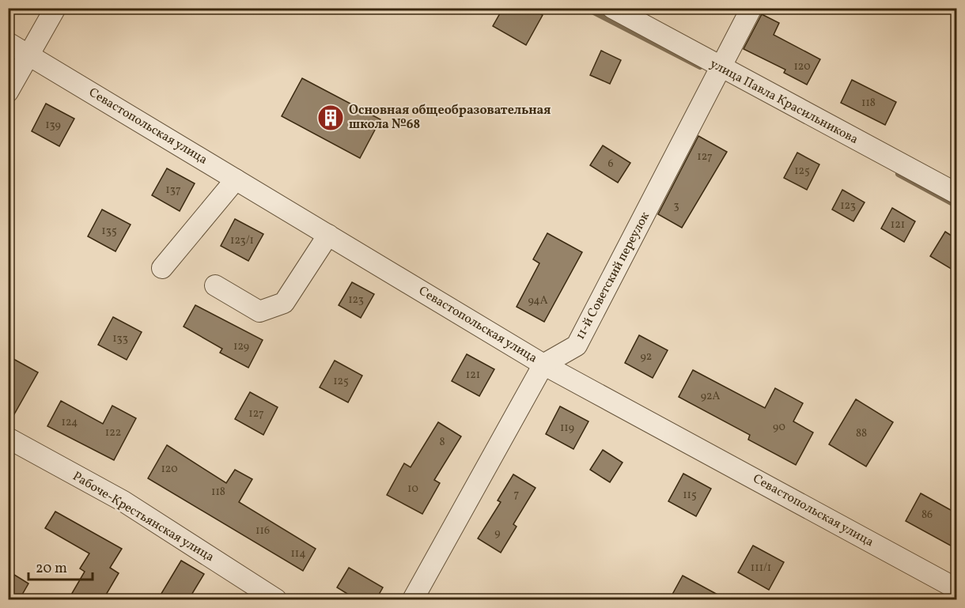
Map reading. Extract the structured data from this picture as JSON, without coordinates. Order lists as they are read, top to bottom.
{
  "streets": {
    "street": [
      "улица Павла Красильникова",
      "Севастопольская улица",
      "11-й Советский переулок",
      "Рабоче-Крестьянская улица"
    ]
  },
  "crossings": [
    ["улица Павла Красильникова", "11-й Советский переулок"],
    ["Севастопольская улица", "11-й Советский переулок"]
  ],
  "places": {
    "building": ["Основная общеобразовательная школа №68"]
  },
  "house_numbers": [
    "120",
    "118",
    "139",
    "127",
    "6",
    "125",
    "137",
    "3",
    "123",
    "121",
    "135",
    "123/1",
    "123",
    "94А",
    "133",
    "129",
    "92",
    "121",
    "125",
    "92А",
    "127",
    "124",
    "90",
    "119",
    "122",
    "88",
    "8",
    "120",
    "10",
    "118",
    "7",
    "115",
    "86",
    "116",
    "9",
    "114",
    "111/1"
  ],
  "scale_bar": "20 m"
}
